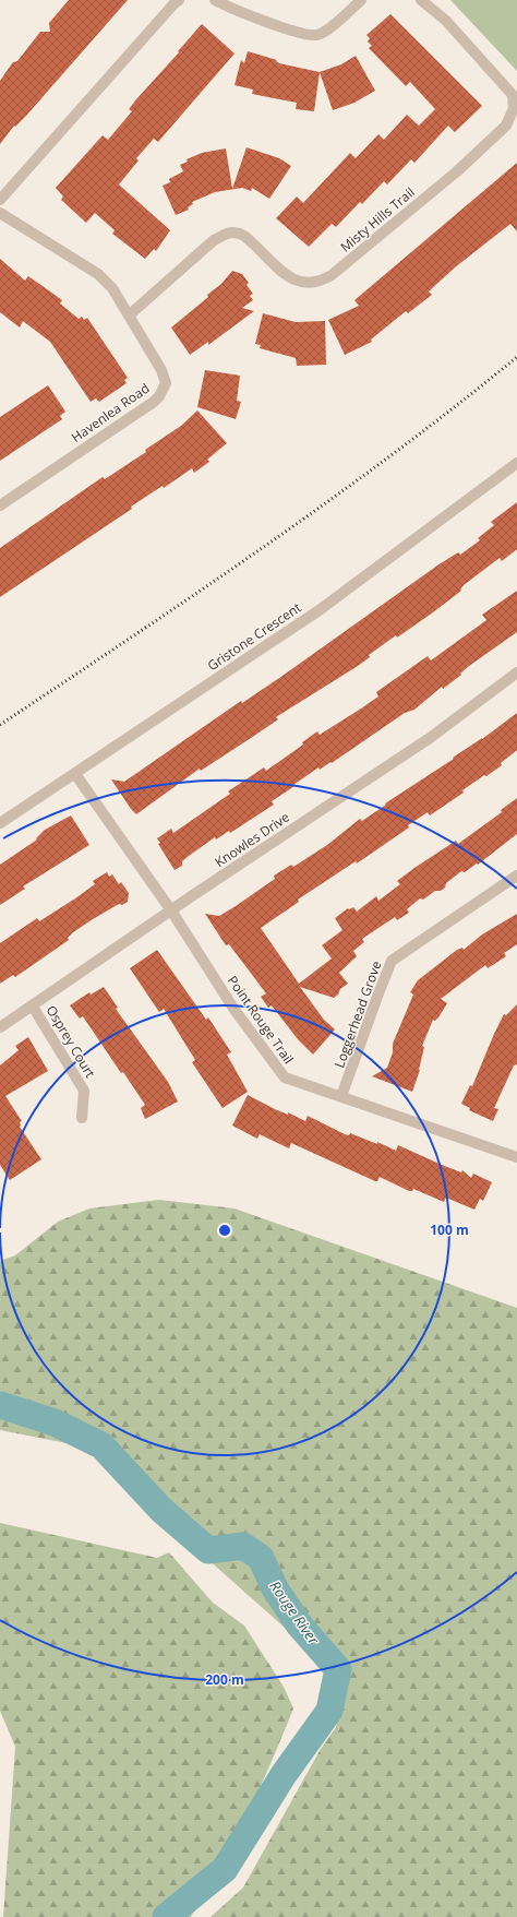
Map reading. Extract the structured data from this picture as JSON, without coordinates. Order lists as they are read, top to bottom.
{
  "streets": {
    "street": [
      "Misty Hills Trail",
      "Havenlea Road",
      "Gristone Crescent",
      "Knowles Drive",
      "Loggerhead Grove",
      "Point Rouge Trail",
      "Osprey Court"
    ]
  },
  "crossings": [
    ["Misty Hills Trail", "Havenlea Road"],
    ["Gristone Crescent", "Point Rouge Trail"],
    ["Knowles Drive", "Point Rouge Trail"],
    ["Knowles Drive", "Osprey Court"],
    ["Loggerhead Grove", "Point Rouge Trail"]
  ],
  "water": ["Rouge River"],
  "rings": ["100 m", "200 m"]
}
